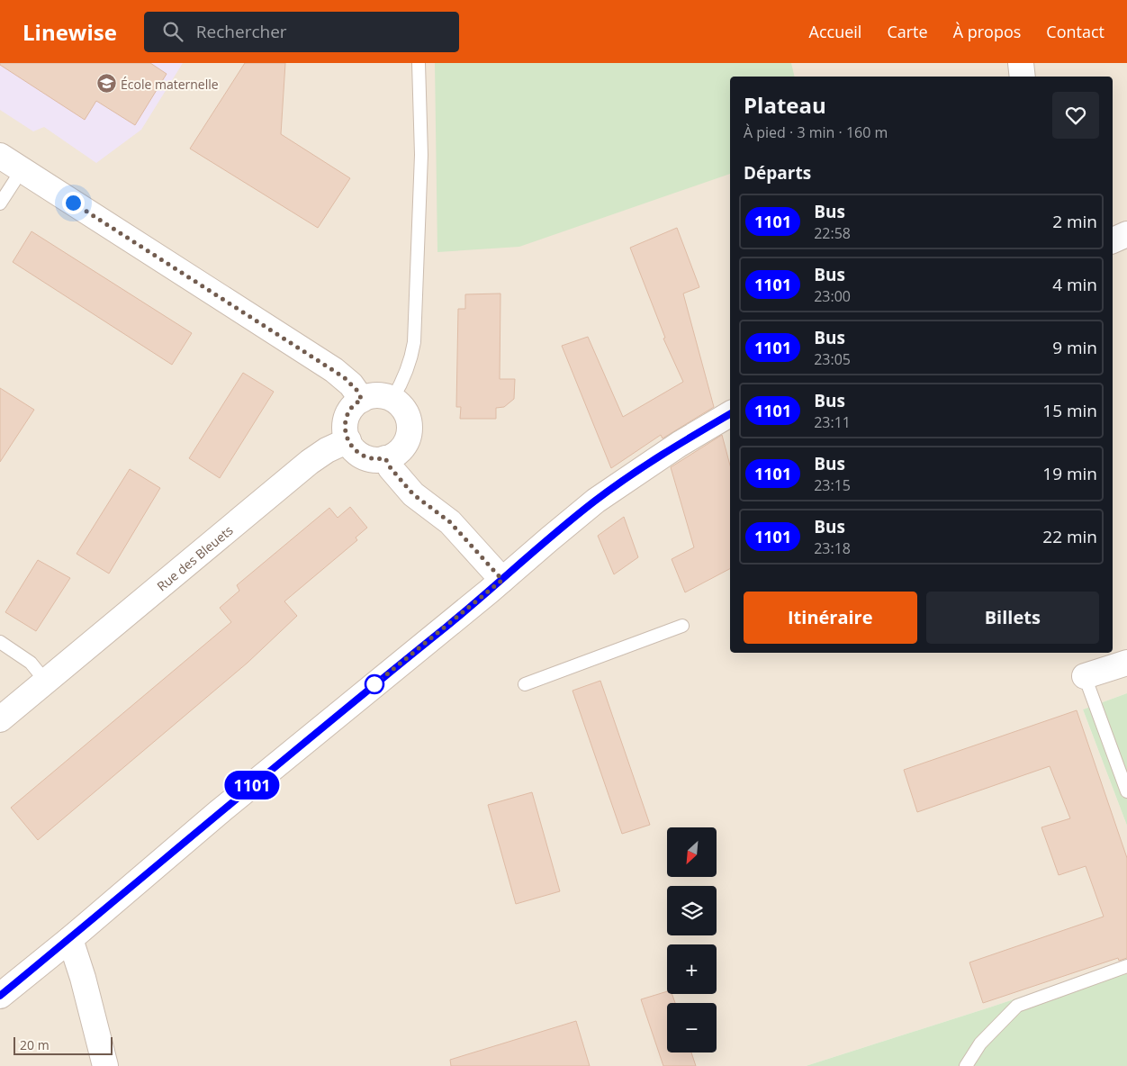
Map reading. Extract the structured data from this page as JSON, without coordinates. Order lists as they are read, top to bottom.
{
  "streets": {
    "street": ["Rue des Bleuets"]
  },
  "places": {
    "school or university": ["École maternelle"]
  },
  "lines": ["bus line 1101"],
  "scale_bar": "20 m",
  "north": "bottom left",
  "page": {
    "header": "Linewise",
    "search": "Rechercher",
    "nav": [
      "Accueil",
      "Carte",
      "À propos",
      "Contact"
    ],
    "on_map": "1101",
    "heading": [
      ["Plateau", "À pied · 3 min · 160 m"],
      "Départs"
    ],
    "list": [
      {
        "mark": "1101",
        "name": "Bus",
        "note": "22:58",
        "value": "2 min"
      },
      {
        "mark": "1101",
        "name": "Bus",
        "note": "23:00",
        "value": "4 min"
      },
      {
        "mark": "1101",
        "name": "Bus",
        "note": "23:05",
        "value": "9 min"
      },
      {
        "mark": "1101",
        "name": "Bus",
        "note": "23:11",
        "value": "15 min"
      },
      {
        "mark": "1101",
        "name": "Bus",
        "note": "23:15",
        "value": "19 min"
      },
      {
        "mark": "1101",
        "name": "Bus",
        "note": "23:18",
        "value": "22 min"
      }
    ],
    "buttons": ["Itinéraire", "Billets"],
    "map_buttons": ["+", "−"],
    "scale": "20 m"
  }
}
